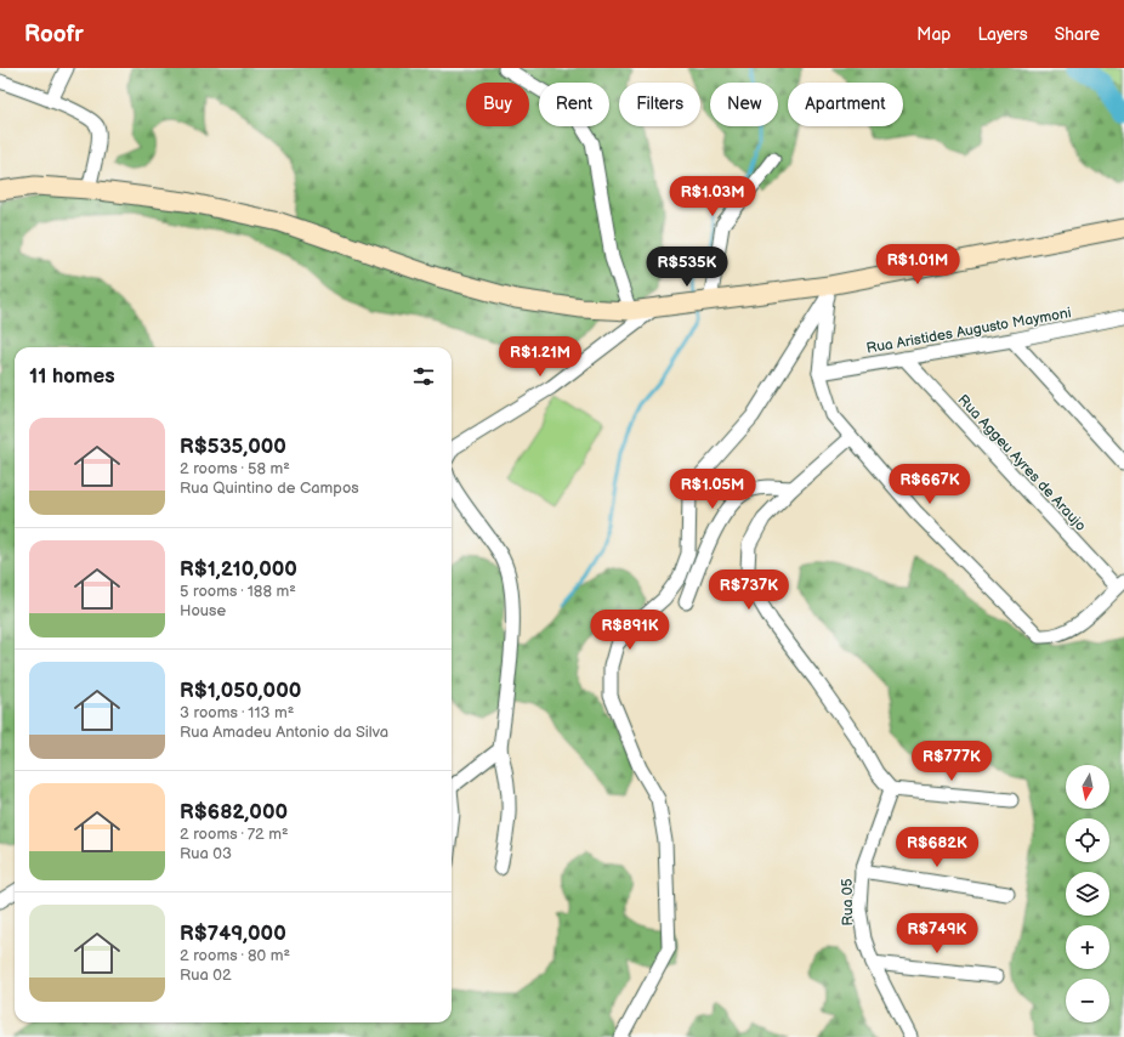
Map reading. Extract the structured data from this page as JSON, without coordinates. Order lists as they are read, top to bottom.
{
  "streets": {
    "street": ["Rua Aristides Augusto Maymoni", "Rua Aggeu Ayres de Araujo", "Rua 05"]
  },
  "crossings": [
    ["Rua Aristides Augusto Maymoni", "Rua Aggeu Ayres de Araujo"]
  ],
  "north": "bottom",
  "page": {
    "header": "Roofr",
    "nav": ["Map", "Layers", "Share"],
    "chip": [
      "Buy",
      "Rent",
      "Filters",
      "New",
      "Apartment"
    ],
    "price": [
      "R$1.03M",
      "R$1.01M",
      "R$535K",
      "R$1.21M",
      "R$667K",
      "R$1.05M",
      "R$737K",
      "R$891K",
      "R$777K",
      "R$682K",
      "R$749K"
    ],
    "heading": "11 homes",
    "list": [
      {
        "name": "R$535,000",
        "note": "2 rooms · 58 m² · Rua Quintino de Campos"
      },
      {
        "name": "R$1,210,000",
        "note": "5 rooms · 188 m² · House"
      },
      {
        "name": "R$1,050,000",
        "note": "3 rooms · 113 m² · Rua Amadeu Antonio da Silva"
      },
      {
        "name": "R$682,000",
        "note": "2 rooms · 72 m² · Rua 03"
      },
      {
        "name": "R$749,000",
        "note": "2 rooms · 80 m² · Rua 02"
      }
    ],
    "map_buttons": ["+", "−"]
  }
}
